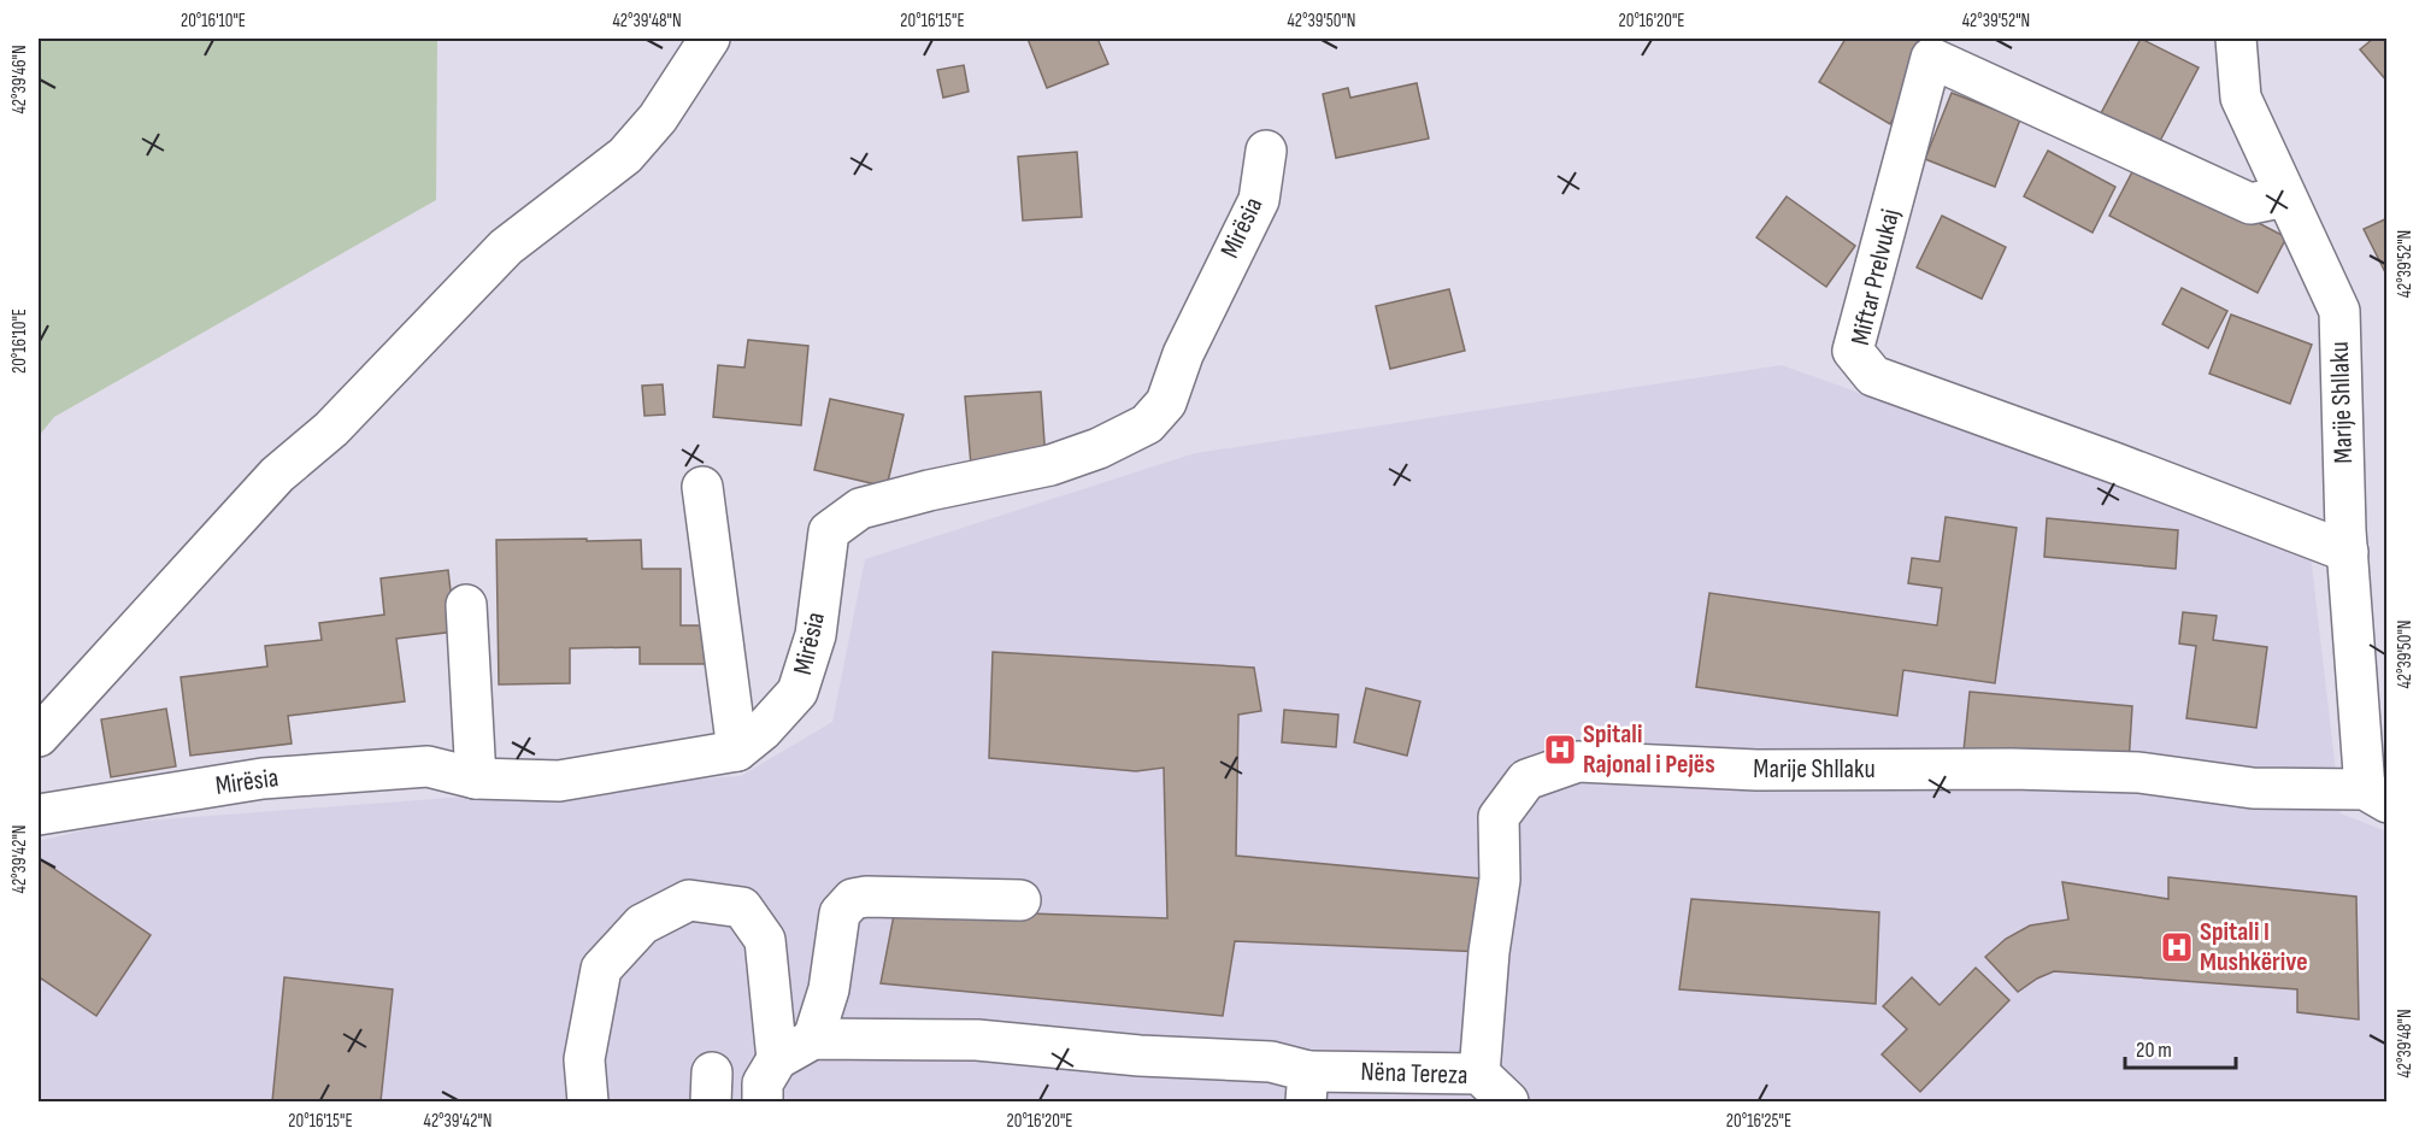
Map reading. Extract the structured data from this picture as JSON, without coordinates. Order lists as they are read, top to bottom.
{
  "streets": {
    "street": [
      "Mirësia",
      "Miftar Prelvukaj",
      "Marije Shllaku",
      "Nëna Tereza"
    ]
  },
  "crossings": [
    ["Miftar Prelvukaj", "Marije Shllaku"],
    ["Marije Shllaku", "Nëna Tereza"]
  ],
  "places": {
    "hospital": ["Spitali Rajonal i Pejës", "Spitali I Mushkërive"]
  },
  "scale_bar": "20 m",
  "coordinates": [
    "20°16'10\"E",
    "42°39'48\"N",
    "20°16'15\"E",
    "42°39'50\"N",
    "20°16'20\"E",
    "42°39'52\"N",
    "42°39'46\"N",
    "42°39'42\"N",
    "20°16'25\"E"
  ]
}
